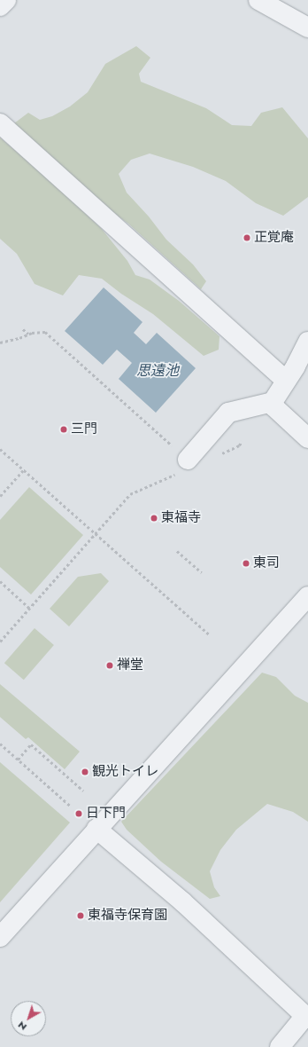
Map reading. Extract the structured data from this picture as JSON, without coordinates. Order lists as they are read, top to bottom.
{
  "water": ["思遠池"],
  "places": [
    "正覚庵",
    "三門",
    "東福寺",
    "東司",
    "禅堂",
    "観光トイレ",
    "日下門",
    "東福寺保育園"
  ],
  "north": "bottom left"
}
